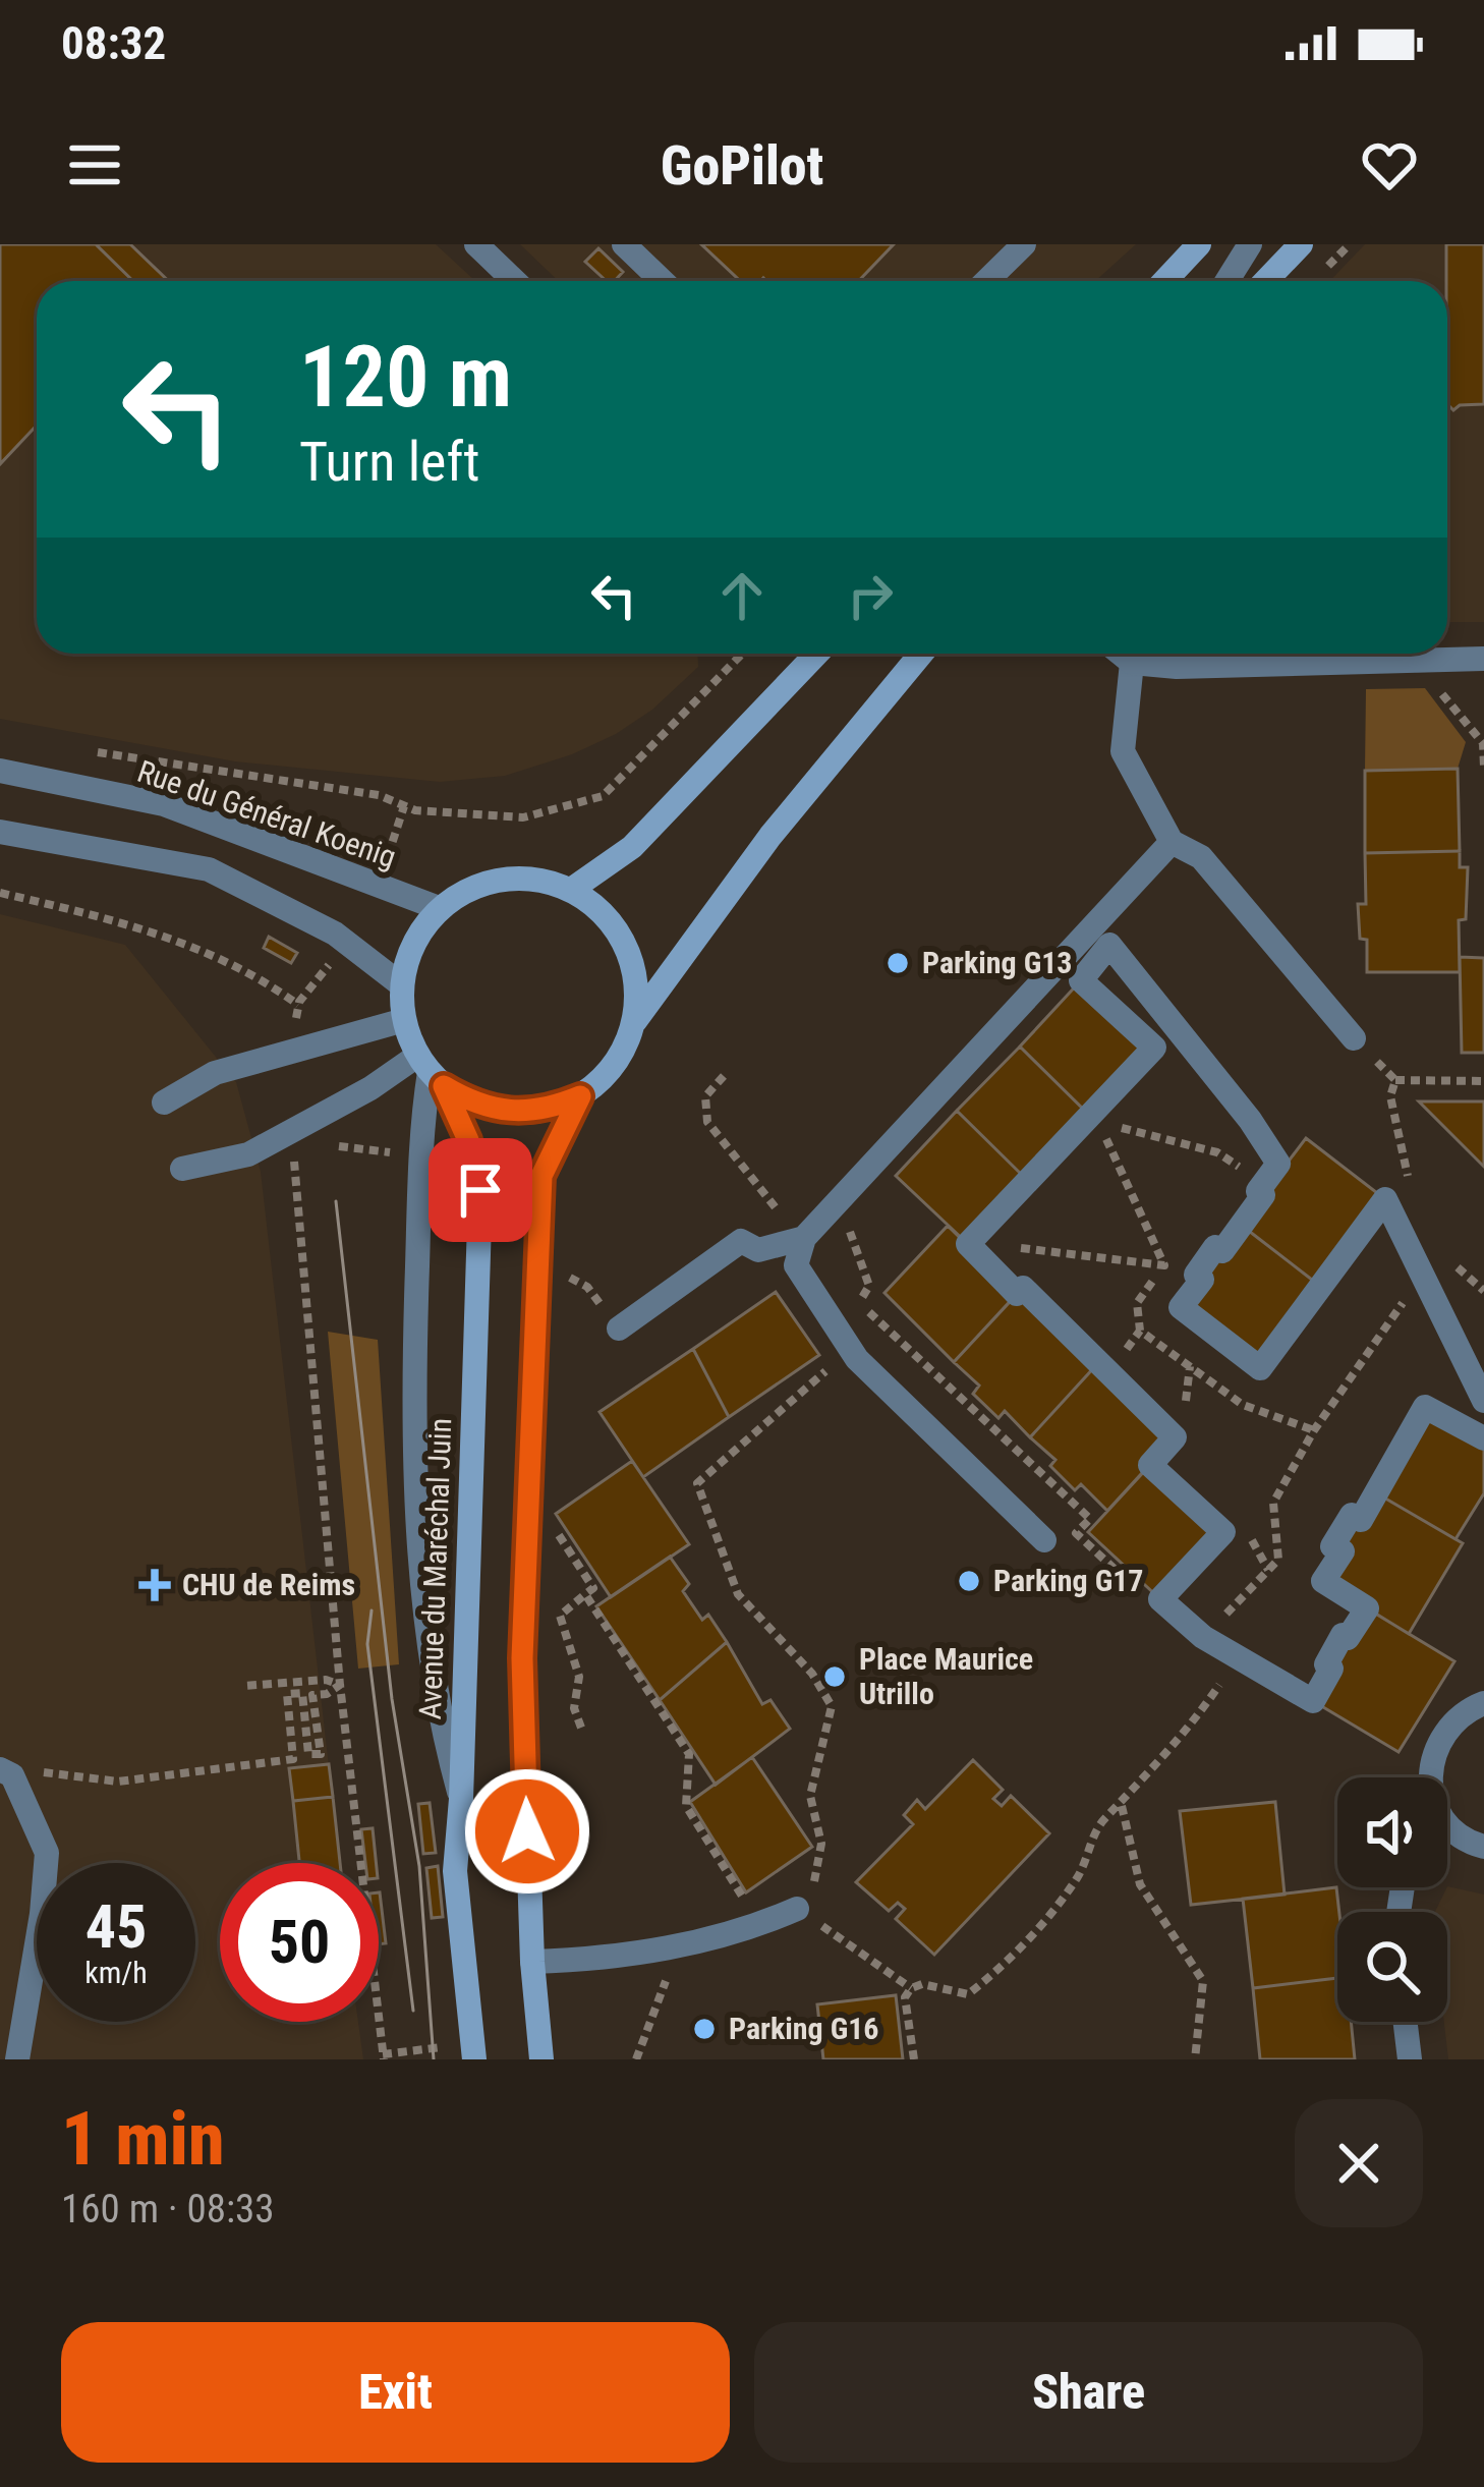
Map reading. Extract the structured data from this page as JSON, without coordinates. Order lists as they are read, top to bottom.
{
  "streets": {
    "main road": ["Avenue du Maréchal Juin"],
    "street": ["Rue du Général Koenig"]
  },
  "crossings": [
    ["Rue du Général Koenig", "Avenue du Maréchal Juin"]
  ],
  "places": {
    "other": [
      "Parking G13",
      "Parking G17",
      "Place Maurice Utrillo",
      "Parking G16"
    ],
    "health": ["CHU de Reims"]
  },
  "page": {
    "status": "08:32",
    "header": "GoPilot",
    "turn": ["120 m", "Turn left"],
    "speed": "45 km/h",
    "limit": "50",
    "heading": ["1 min", "160 m · 08:33"],
    "buttons": ["Exit", "Share"]
  }
}
